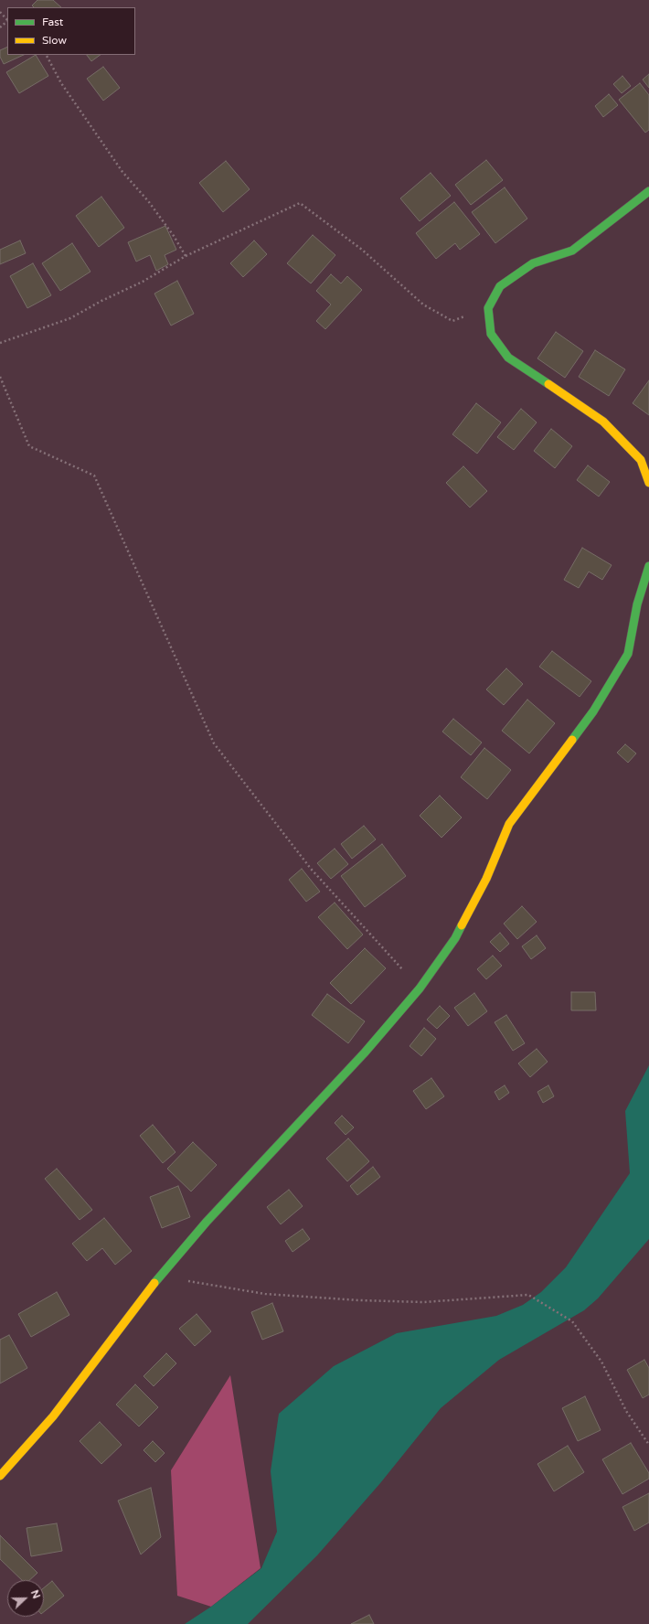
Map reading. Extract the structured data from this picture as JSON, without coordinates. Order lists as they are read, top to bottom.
{
  "legend": ["Fast", "Slow"],
  "north": "right"
}
